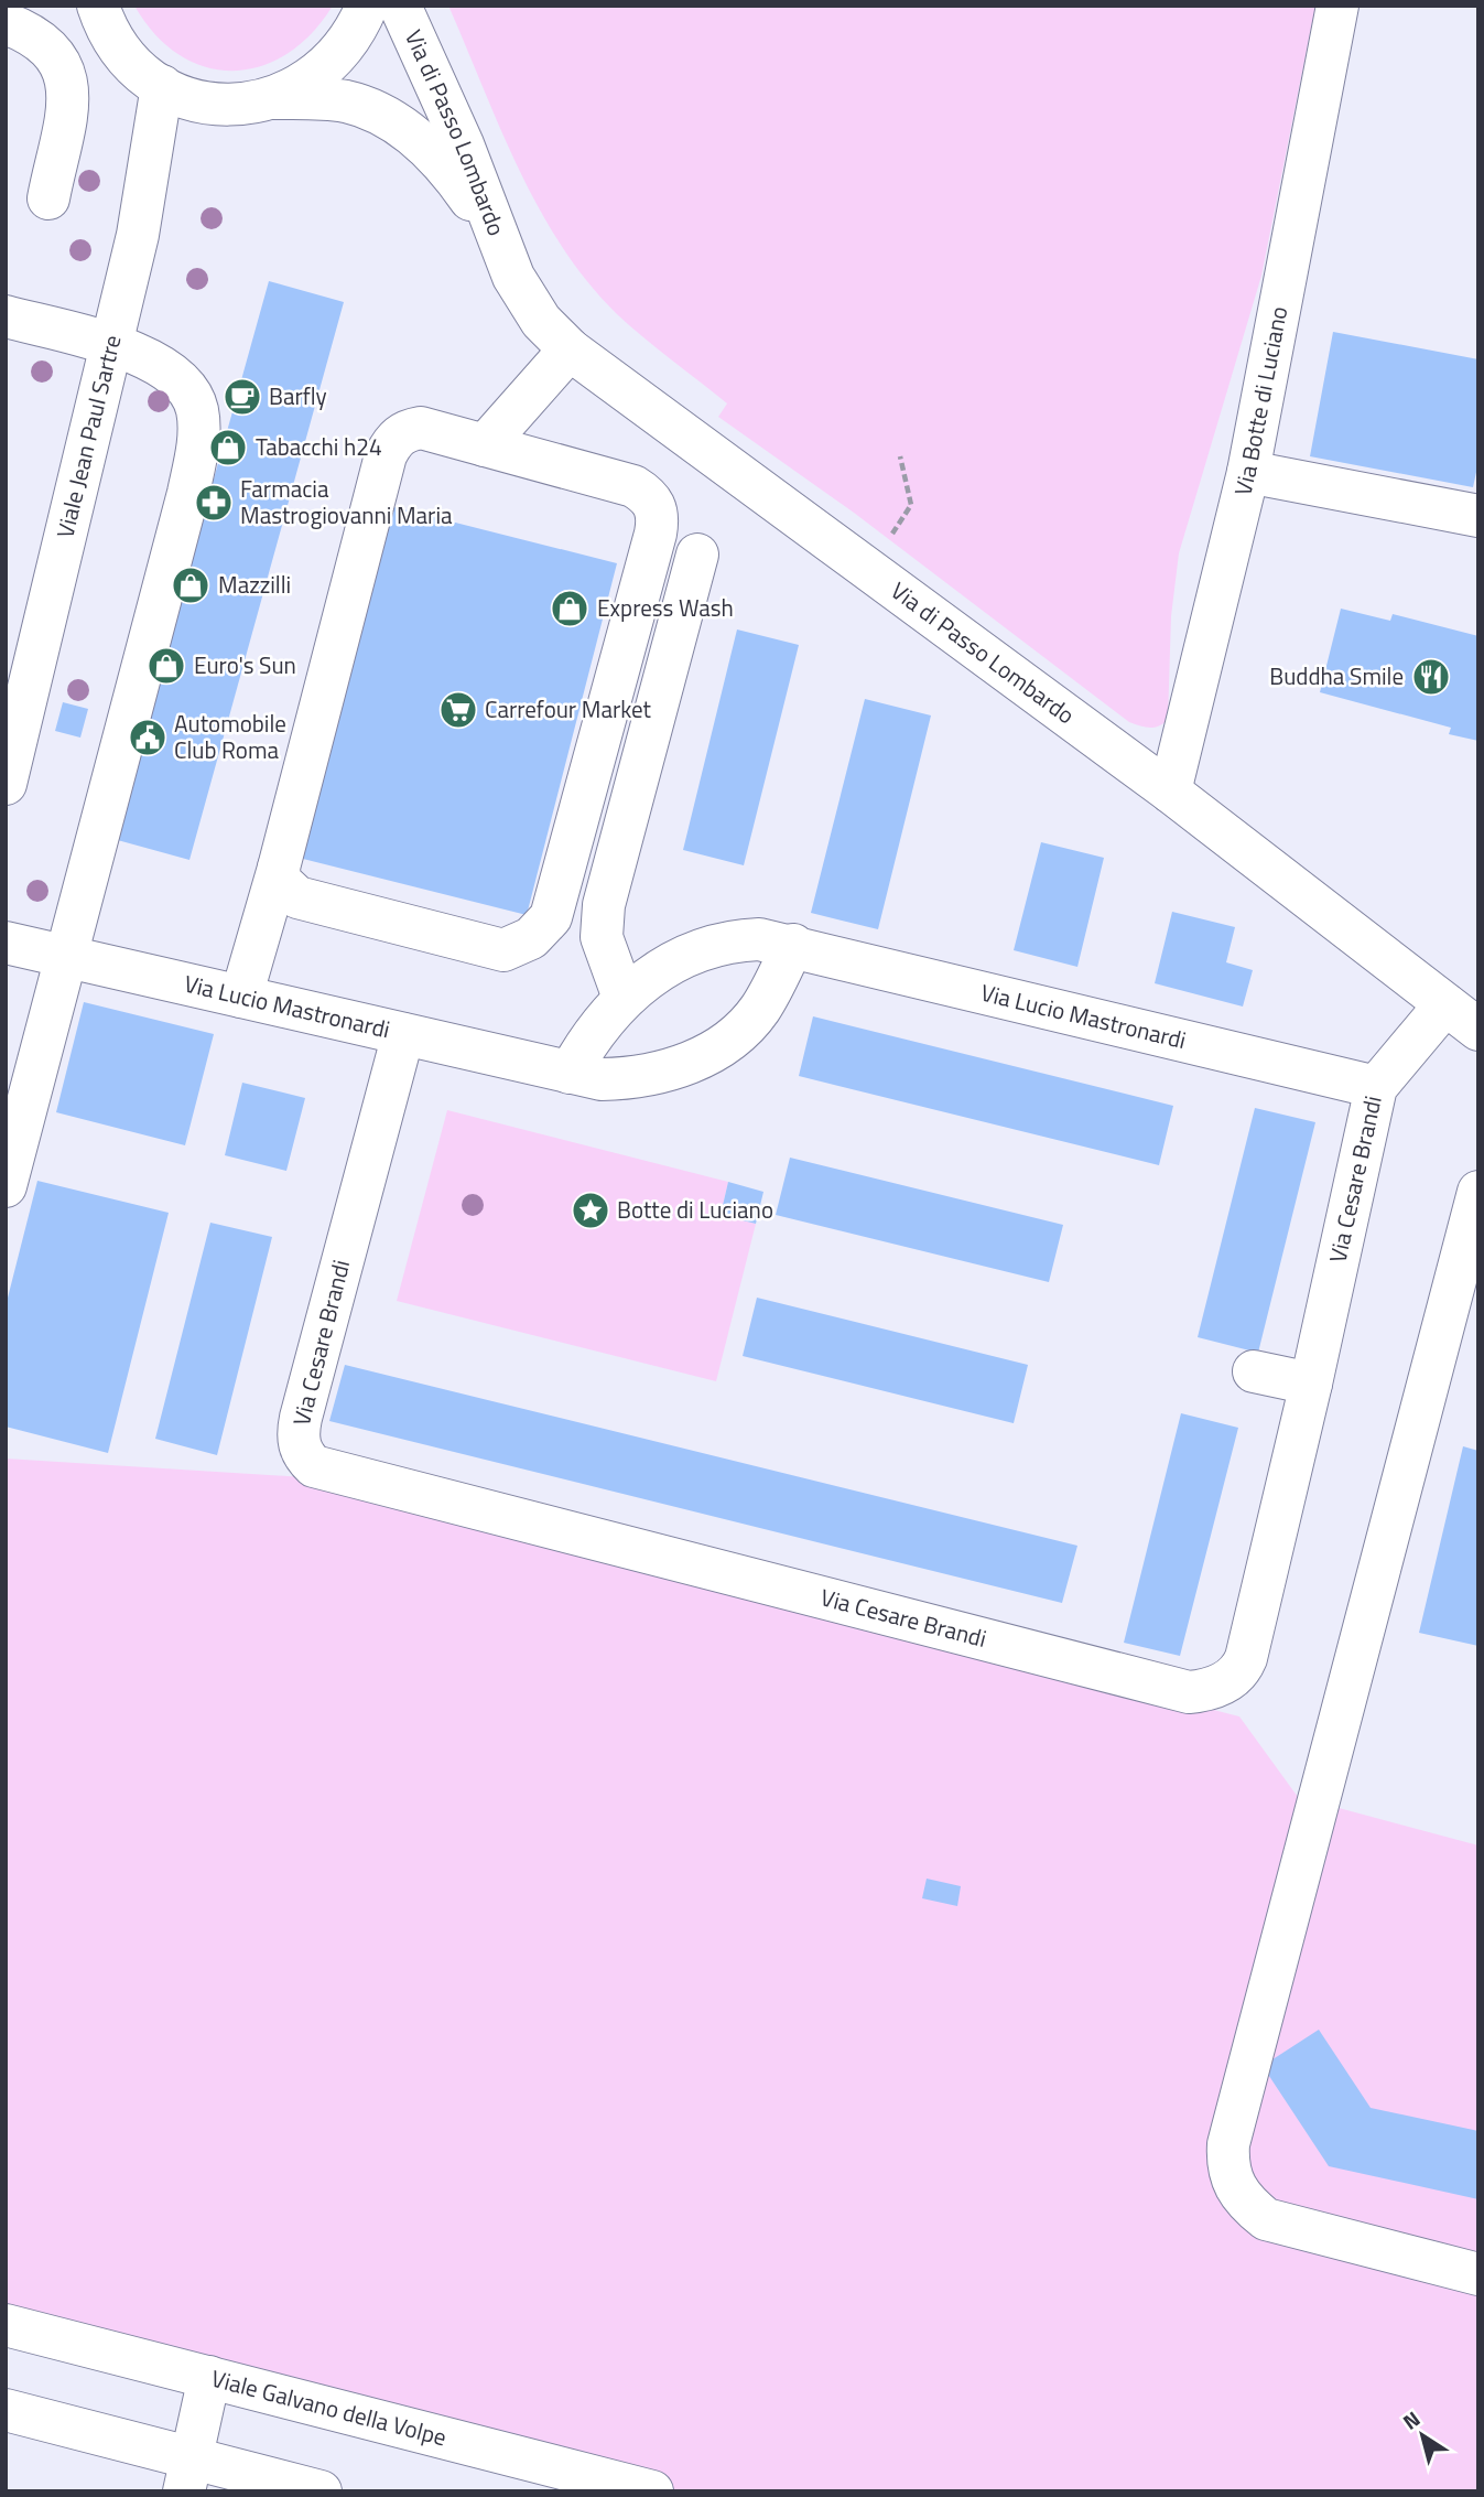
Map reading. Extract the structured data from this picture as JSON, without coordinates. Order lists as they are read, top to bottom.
{
  "streets": {
    "street": [
      "Via di Passo Lombardo",
      "Via Botte di Luciano",
      "Viale Jean Paul Sartre",
      "Via Lucio Mastronardi",
      "Via Cesare Brandi",
      "Viale Galvano della Volpe"
    ]
  },
  "crossings": [
    ["Via di Passo Lombardo", "Via Botte di Luciano"],
    ["Via di Passo Lombardo", "Via Cesare Brandi"],
    ["Via Lucio Mastronardi", "Via Cesare Brandi"]
  ],
  "places": {
    "cafe": ["Barfly"],
    "shop": [
      "Tabacchi h24",
      "Mazzilli",
      "Express Wash",
      "Euro's Sun"
    ],
    "pharmacy": ["Farmacia Mastrogiovanni Maria"],
    "restaurant": ["Buddha Smile"],
    "supermarket": ["Carrefour Market"],
    "public building": ["Automobile Club Roma"],
    "place": ["Botte di Luciano"]
  },
  "north": "top left"
}
